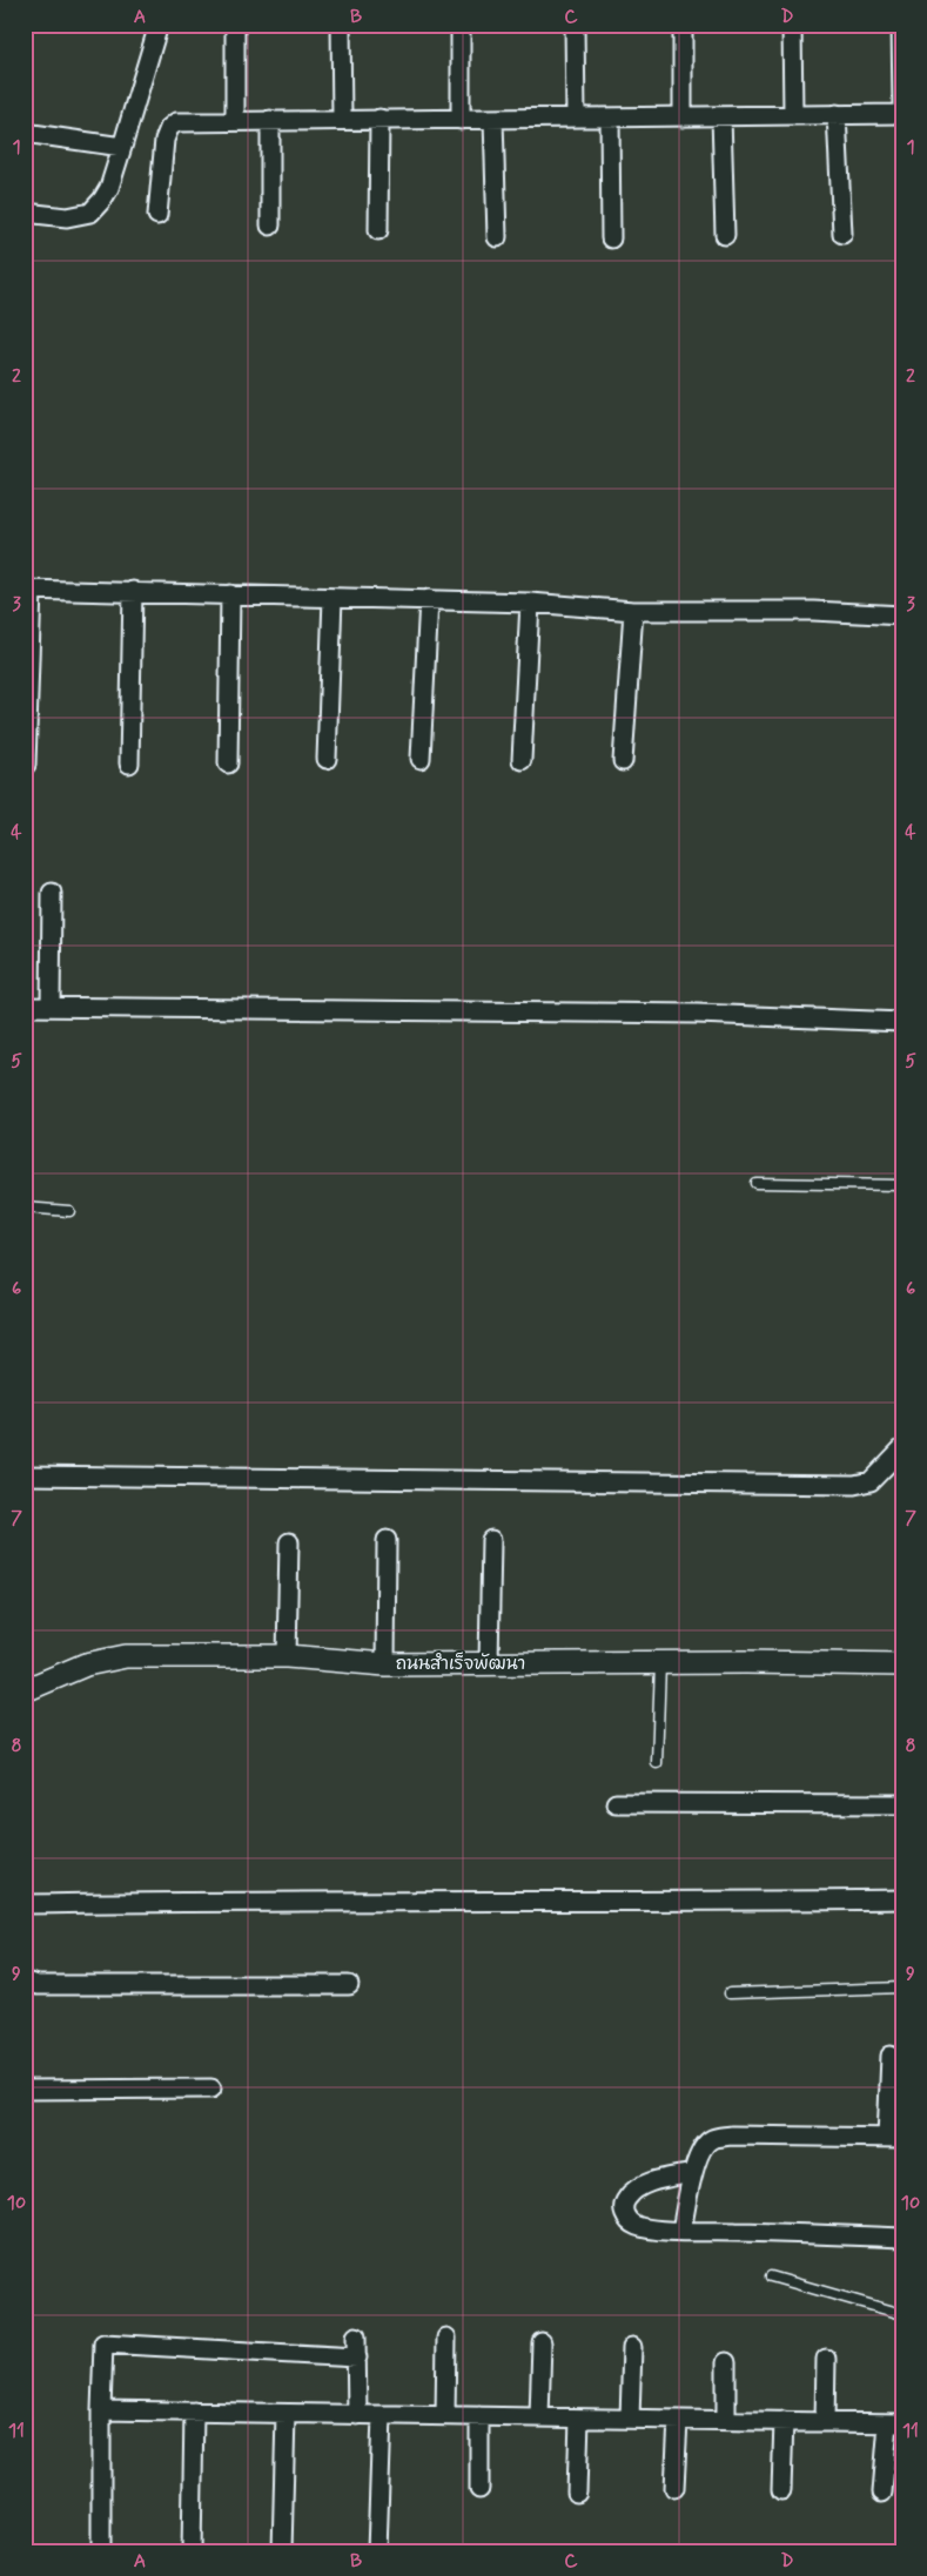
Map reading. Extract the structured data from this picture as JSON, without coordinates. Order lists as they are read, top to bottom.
{
  "streets": {
    "street": ["ถนนสำเร็จพัฒนา"]
  },
  "grid": {
    "columns": [
      "A",
      "B",
      "C",
      "D"
    ],
    "rows": [
      "1",
      "2",
      "3",
      "4",
      "5",
      "6",
      "7",
      "8",
      "9",
      "10",
      "11"
    ]
  }
}
